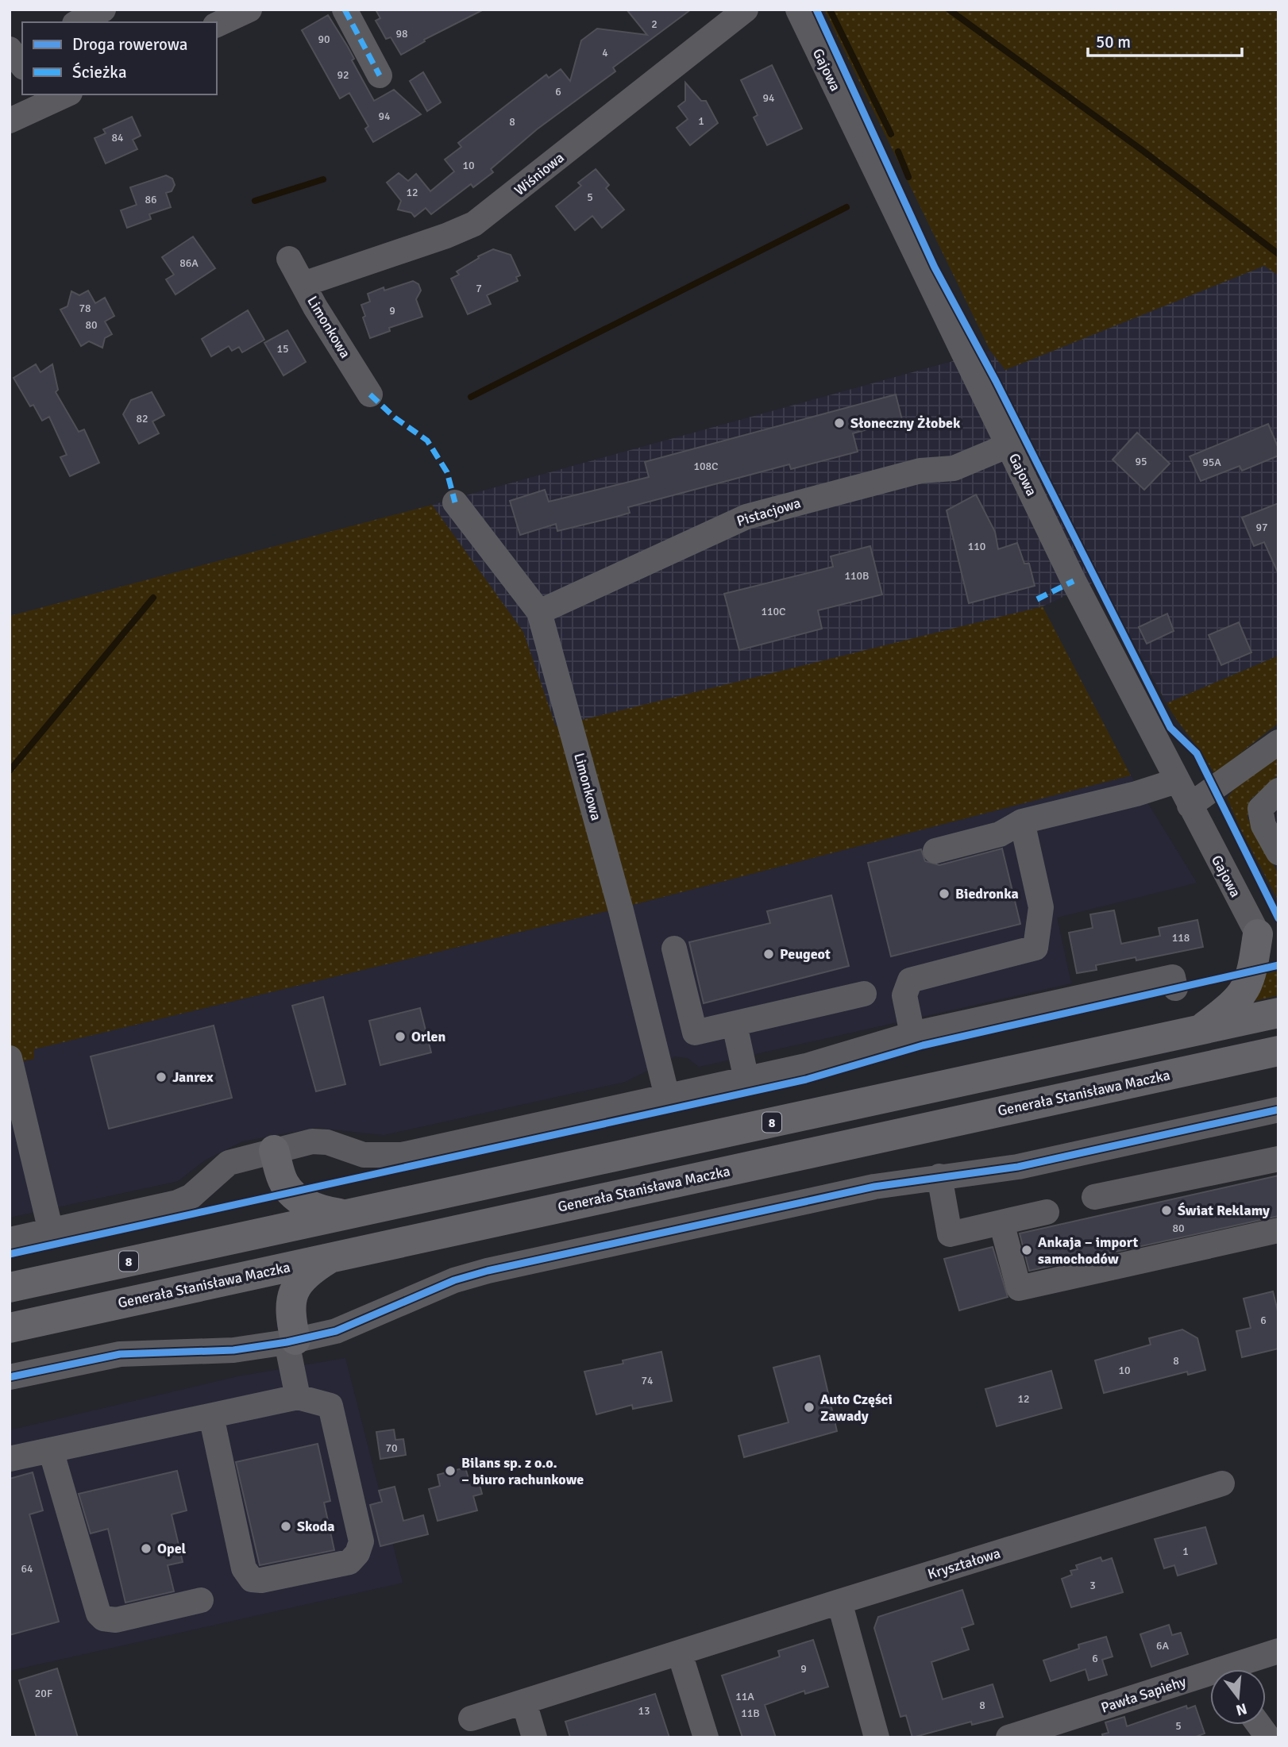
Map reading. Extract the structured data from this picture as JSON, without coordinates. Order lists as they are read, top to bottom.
{
  "streets": {
    "highway": ["Generała Stanisława Maczka", "8"],
    "street": [
      "Gajowa",
      "Wiśniowa",
      "Limonkowa",
      "Pistacjowa",
      "Kryształowa",
      "Pawła Sapiehy"
    ]
  },
  "crossings": [
    ["Gajowa", "Pistacjowa"],
    ["Wiśniowa", "Limonkowa"],
    ["Limonkowa", "Pistacjowa"]
  ],
  "places": [
    "Słoneczny Żłobek",
    "Biedronka",
    "Peugeot",
    "Orlen",
    "Janrex",
    "Świat Reklamy",
    "Ankaja – import samochodów",
    "Auto Części Zawady",
    "Bilans sp. z o.o. – biuro rachunkowe",
    "Skoda",
    "Opel"
  ],
  "house_numbers": [
    "2",
    "98",
    "90",
    "4",
    "92",
    "6",
    "94",
    "94",
    "1",
    "8",
    "84",
    "10",
    "12",
    "5",
    "86",
    "86A",
    "7",
    "78",
    "9",
    "80",
    "15",
    "82",
    "95",
    "95A",
    "108C",
    "97",
    "110",
    "110B",
    "110C",
    "118",
    "80",
    "6",
    "8",
    "10",
    "74",
    "12",
    "70",
    "1",
    "64",
    "3",
    "6A",
    "6",
    "9",
    "20F",
    "11A",
    "8",
    "13",
    "11B",
    "5"
  ],
  "legend": ["Droga rowerowa", "Ścieżka"],
  "scale_bar": "50 m",
  "north": "bottom"
}
